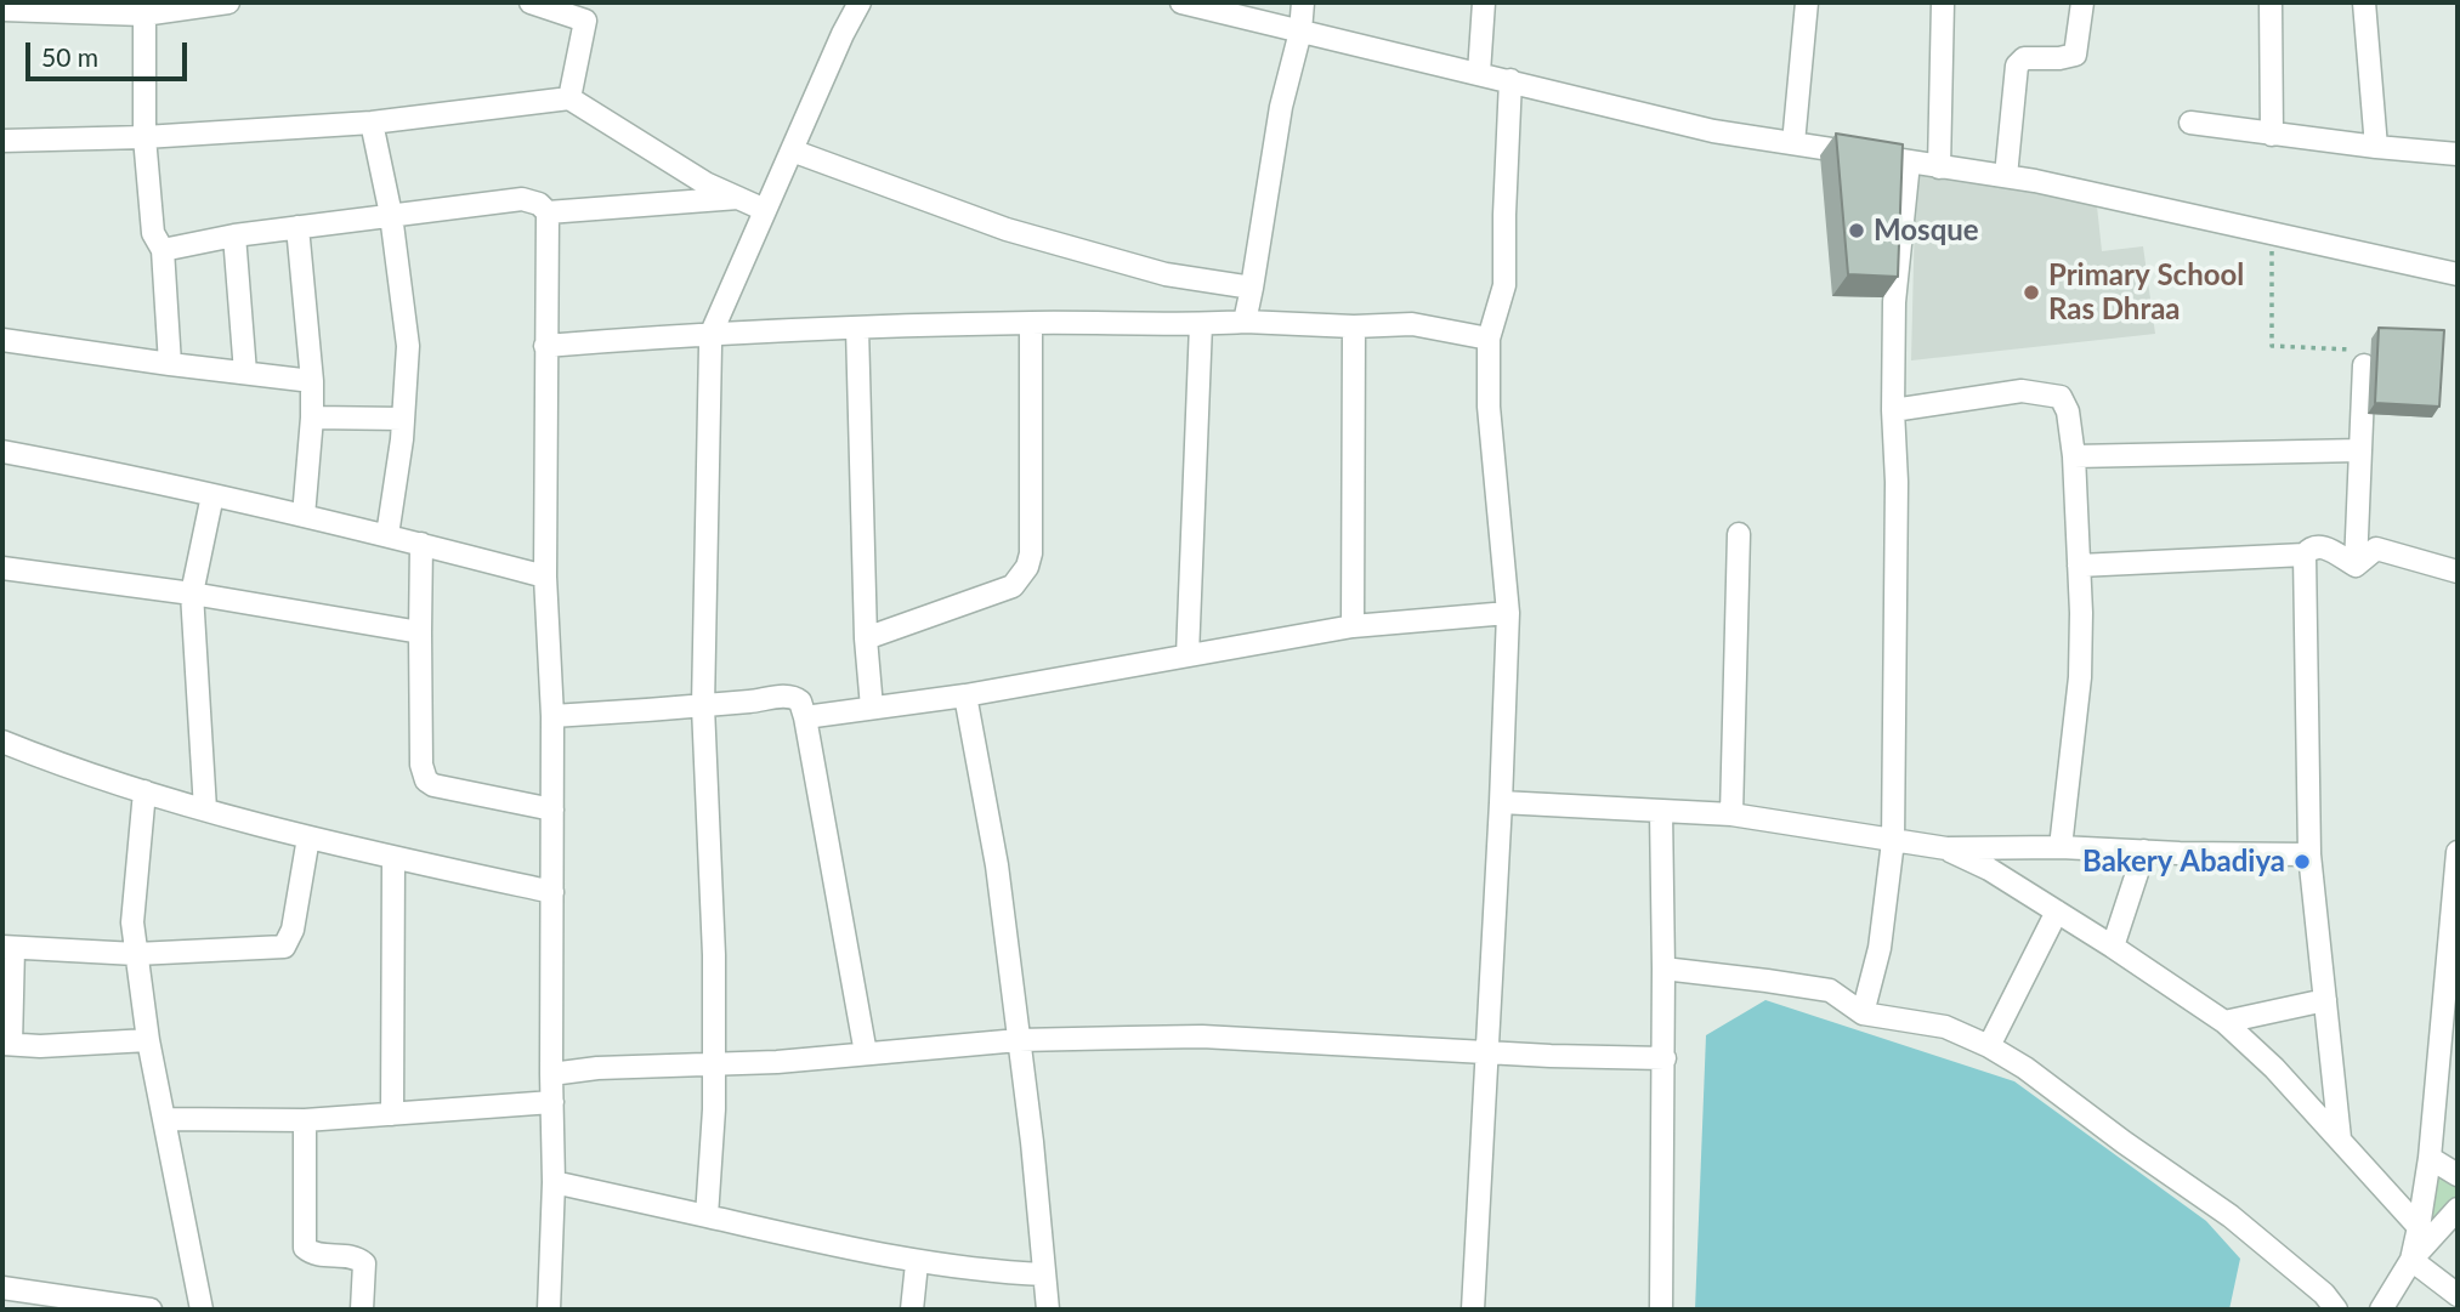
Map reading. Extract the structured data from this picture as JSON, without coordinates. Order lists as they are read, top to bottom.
{
  "places": ["Mosque", "Primary School Ras Dhraa", "Bakery Abadiya"],
  "scale_bar": "50 m"
}
